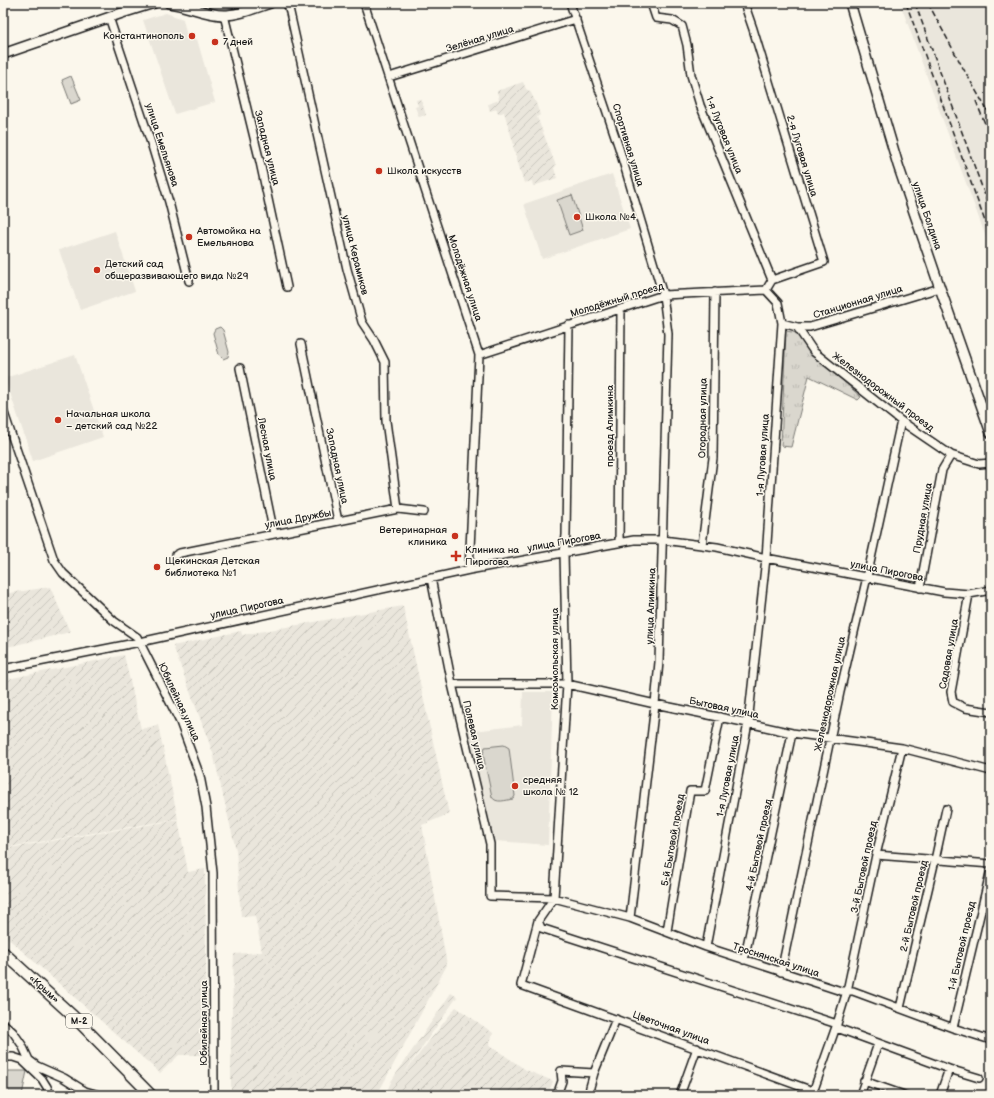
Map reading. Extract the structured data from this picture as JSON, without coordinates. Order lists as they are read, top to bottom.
{
  "streets": {
    "highway": ["«Крым»", "М-2"],
    "main road": ["улица Болдина"],
    "street": [
      "Зелёная улица",
      "1-я Луговая улица",
      "улица Емельянова",
      "Спортивная улица",
      "Западная улица",
      "2-я Луговая улица",
      "улица Керамиков",
      "Молодёжная улица",
      "Молодёжный проезд",
      "Станционная улица",
      "Железнодорожный проезд",
      "Огородная улица",
      "проезд Алимкина",
      "Лесная улица",
      "Прудная улица",
      "улица Дружбы",
      "улица Пирогова",
      "улица Алимкина",
      "Садовая улица",
      "Комсомольская улица",
      "Железнодорожная улица",
      "Юбилейная улица",
      "Бытовая улица",
      "Полевая улица",
      "5-й Бытовой проезд",
      "4-й Бытовой проезд",
      "3-й Бытовой проезд",
      "2-й Бытовой проезд",
      "1-й Бытовой проезд",
      "Троснянская улица",
      "Цветочная улица"
    ]
  },
  "crossings": [
    ["Зелёная улица", "Спортивная улица"],
    ["Зелёная улица", "Молодёжная улица"],
    ["1-я Луговая улица", "2-я Луговая улица"],
    ["1-я Луговая улица", "Молодёжный проезд"],
    ["1-я Луговая улица", "Станционная улица"],
    ["1-я Луговая улица", "улица Пирогова"],
    ["1-я Луговая улица", "Бытовая улица"],
    ["1-я Луговая улица", "Троснянская улица"],
    ["Спортивная улица", "Молодёжный проезд"],
    ["Спортивная улица", "улица Алимкина"],
    ["Западная улица", "улица Дружбы"],
    ["улица Болдина", "Станционная улица"],
    ["улица Керамиков", "улица Дружбы"],
    ["Молодёжная улица", "Молодёжный проезд"],
    ["Молодёжная улица", "улица Пирогова"],
    ["Молодёжный проезд", "Огородная улица"],
    ["Молодёжный проезд", "проезд Алимкина"],
    ["Молодёжный проезд", "улица Алимкина"],
    ["Молодёжный проезд", "Комсомольская улица"],
    ["Станционная улица", "Железнодорожный проезд"],
    ["Железнодорожный проезд", "Прудная улица"],
    ["Железнодорожный проезд", "Железнодорожная улица"],
    ["Огородная улица", "улица Пирогова"],
    ["проезд Алимкина", "улица Пирогова"],
    ["Лесная улица", "улица Дружбы"],
    ["Прудная улица", "улица Пирогова"],
    ["улица Пирогова", "улица Алимкина"],
    ["улица Пирогова", "Садовая улица"],
    ["улица Пирогова", "Комсомольская улица"],
    ["улица Пирогова", "Железнодорожная улица"],
    ["улица Пирогова", "Юбилейная улица"],
    ["улица Пирогова", "Полевая улица"],
    ["улица Алимкина", "Бытовая улица"],
    ["улица Алимкина", "Троснянская улица"],
    ["Комсомольская улица", "Бытовая улица"],
    ["Комсомольская улица", "Троснянская улица"],
    ["Железнодорожная улица", "Бытовая улица"],
    ["Железнодорожная улица", "Троснянская улица"],
    ["Бытовая улица", "Полевая улица"],
    ["Бытовая улица", "5-й Бытовой проезд"],
    ["Бытовая улица", "4-й Бытовой проезд"],
    ["Бытовая улица", "3-й Бытовой проезд"],
    ["Полевая улица", "Троснянская улица"],
    ["5-й Бытовой проезд", "Троснянская улица"],
    ["4-й Бытовой проезд", "Троснянская улица"],
    ["3-й Бытовой проезд", "Троснянская улица"],
    ["3-й Бытовой проезд", "Цветочная улица"],
    ["2-й Бытовой проезд", "Троснянская улица"],
    ["1-й Бытовой проезд", "Троснянская улица"]
  ],
  "places": {
    "other": [
      "Константинополь",
      "7 дней",
      "Школа искусств",
      "Школа №4",
      "Автомойка на Емельянова",
      "Детский сад общеразвивающего вида №29",
      "Начальная школа – детский сад №22",
      "Ветеринарная клиника",
      "Щекинская Детская библиотека №1",
      "средняя школа № 12"
    ],
    "health": ["Клиника на Пирогова"]
  }
}
